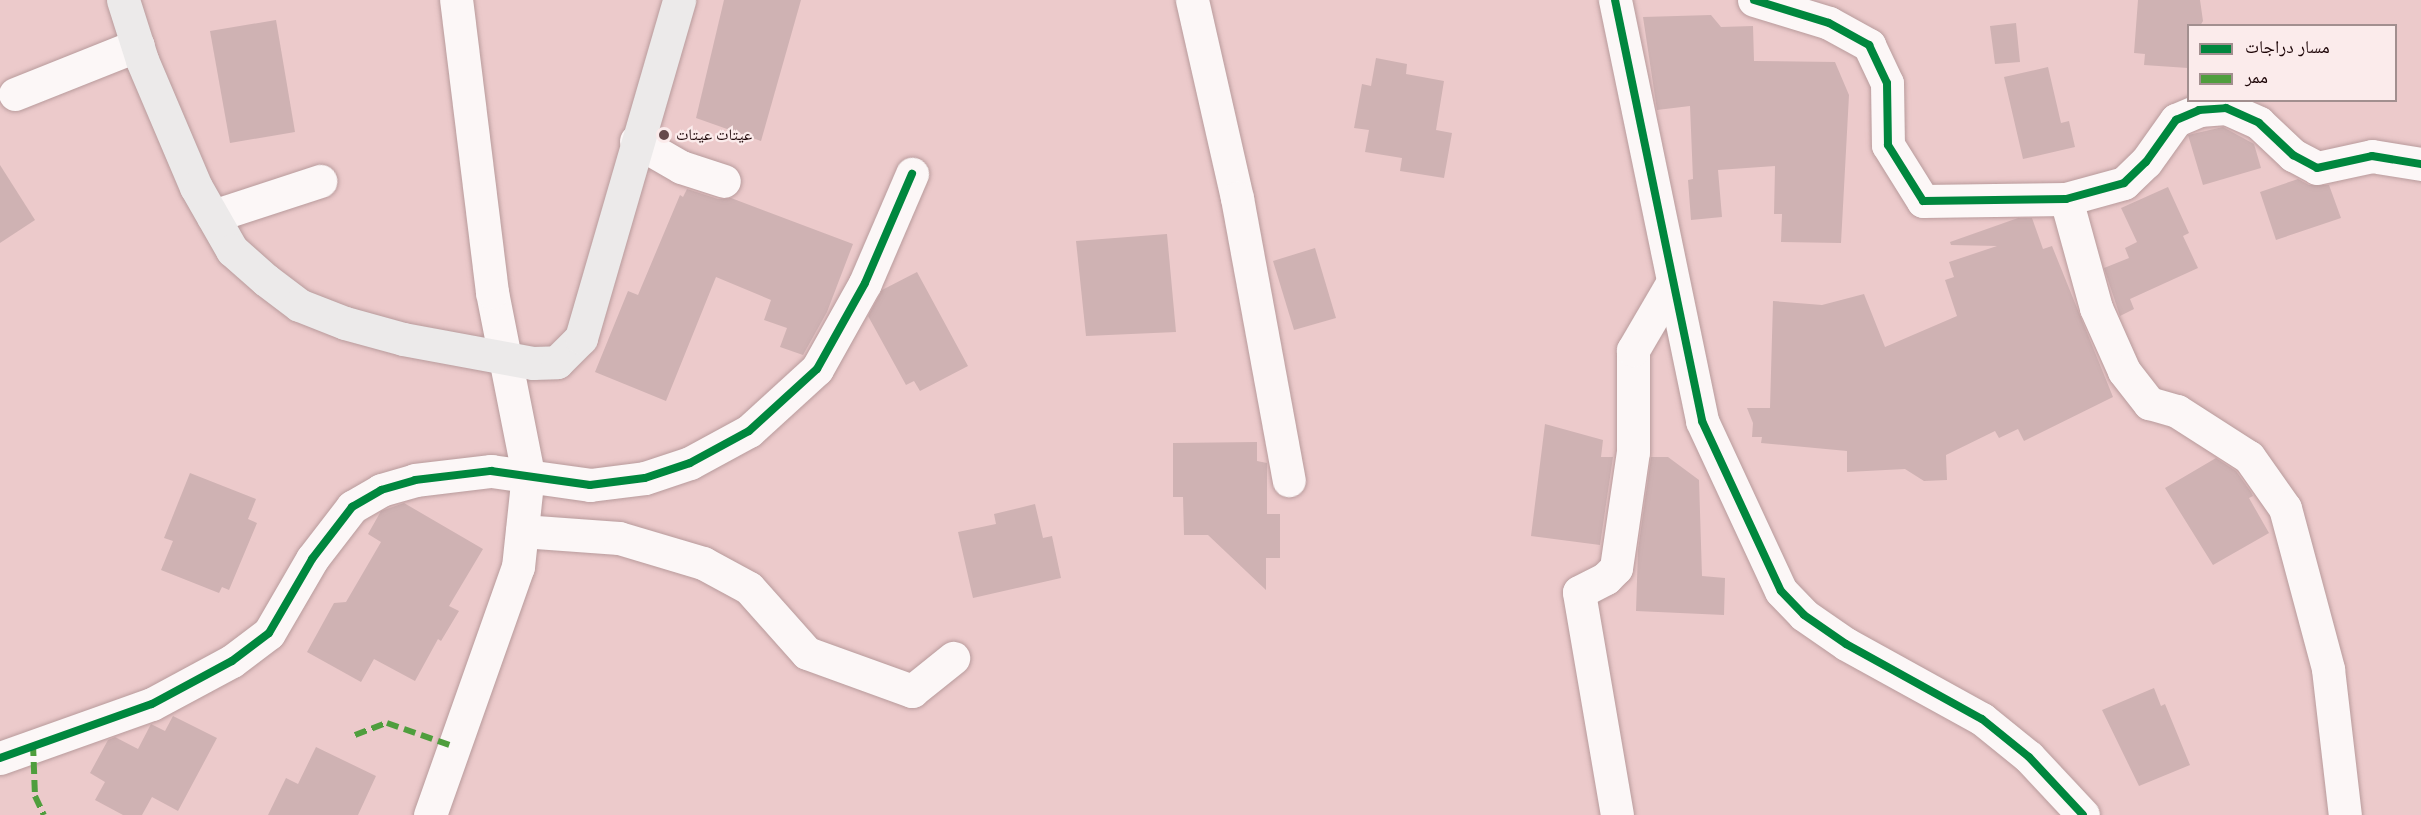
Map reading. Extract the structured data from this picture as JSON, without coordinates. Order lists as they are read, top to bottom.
{
  "places": ["عيتات عيتات"],
  "legend": ["مسار دراجات", "ممر"]
}
